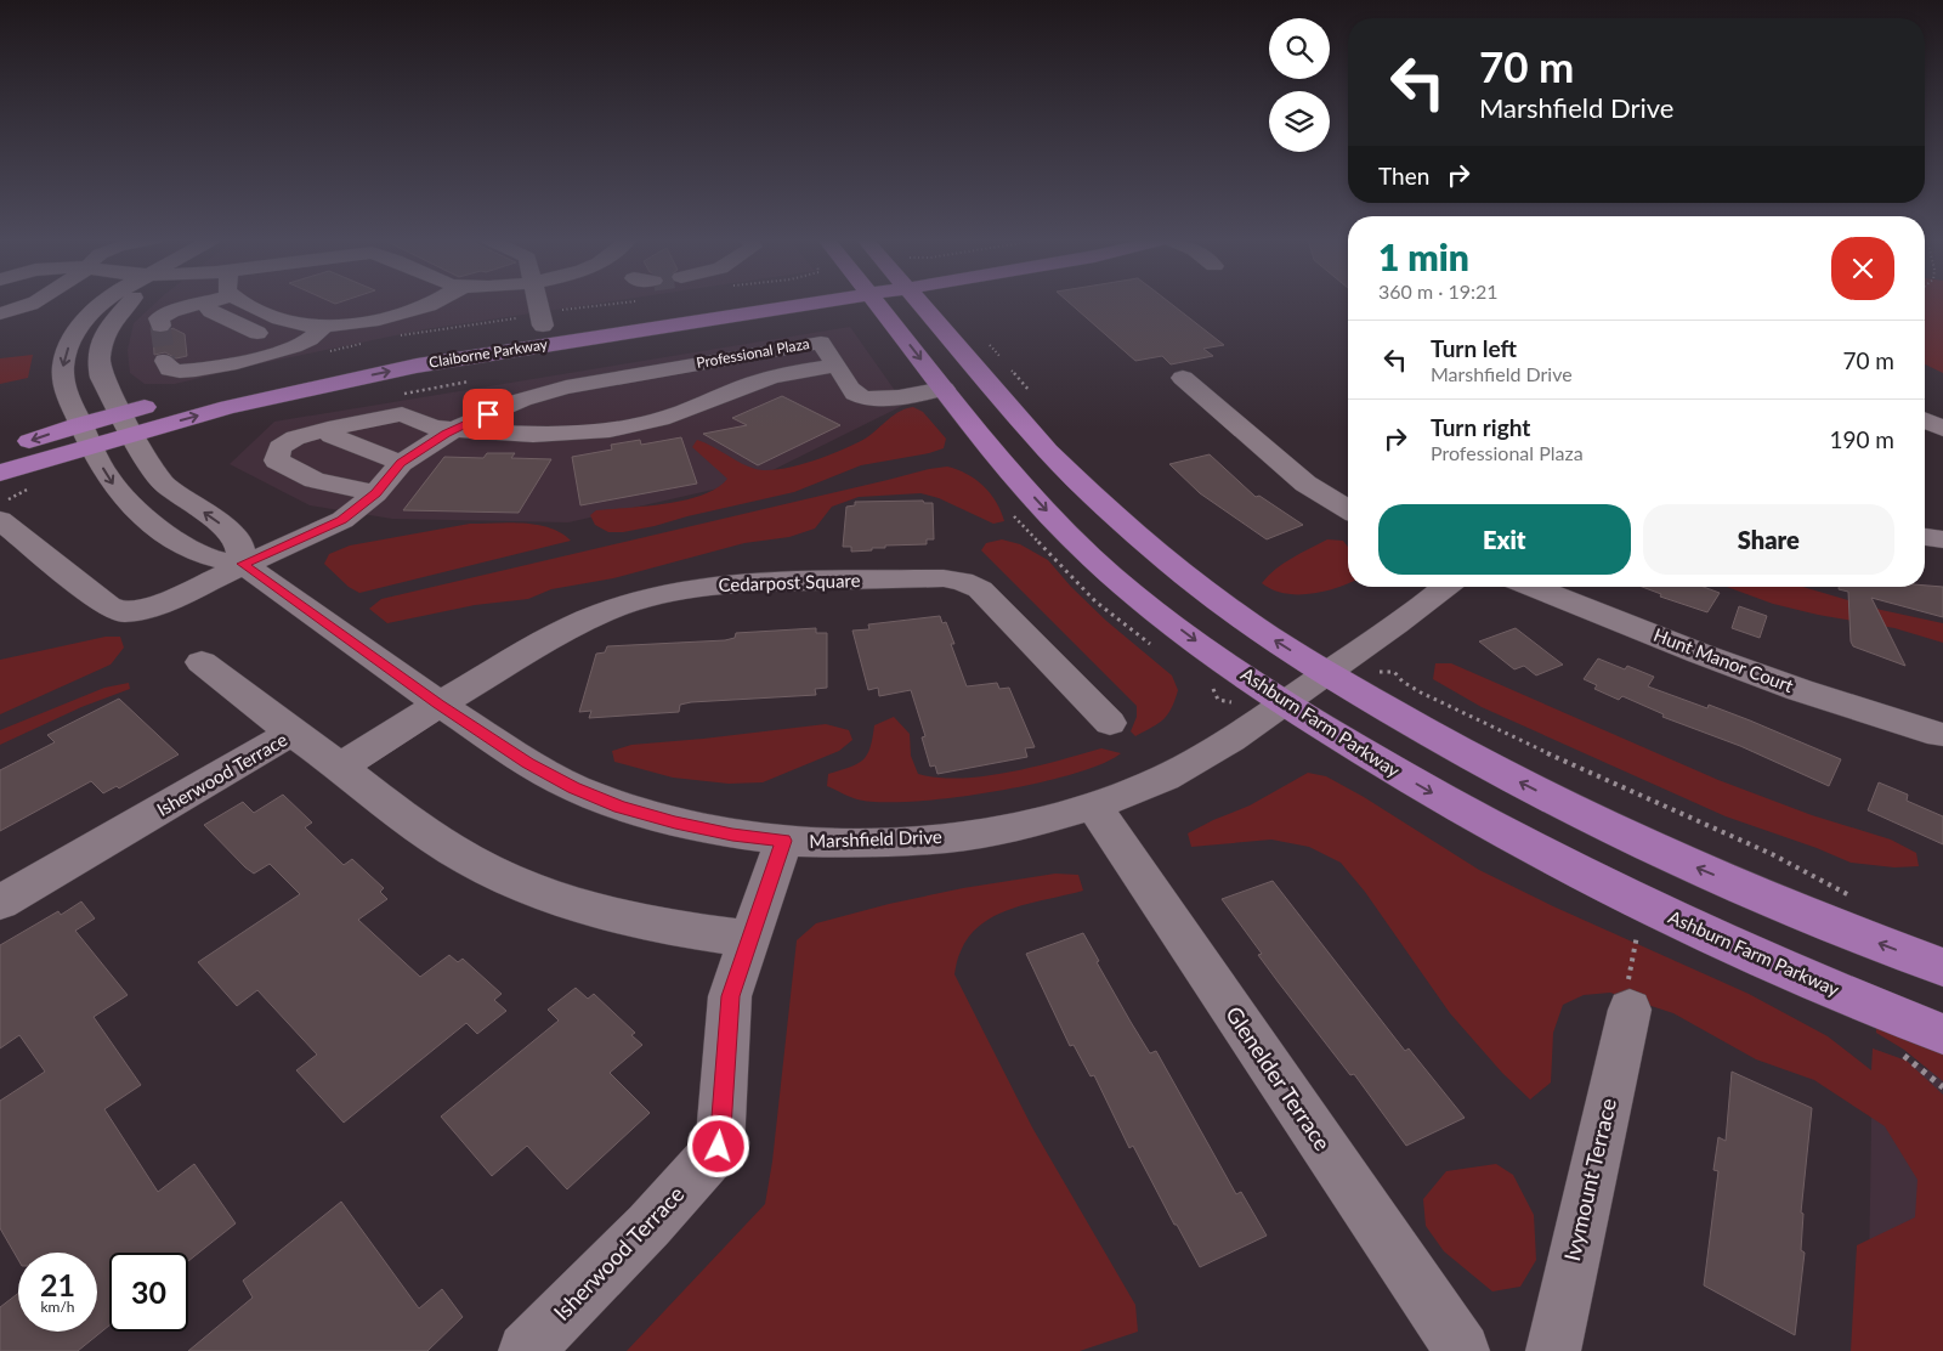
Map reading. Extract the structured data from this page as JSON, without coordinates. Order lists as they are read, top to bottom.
{
  "streets": {
    "main road": ["Claiborne Parkway", "Ashburn Farm Parkway"],
    "street": [
      "Professional Plaza",
      "Cedarpost Square",
      "Hunt Manor Court",
      "Isherwood Terrace",
      "Marshfield Drive",
      "Glenelder Terrace",
      "Ivymount Terrace"
    ]
  },
  "crossings": [
    ["Claiborne Parkway", "Marshfield Drive"],
    ["Professional Plaza", "Marshfield Drive"],
    ["Cedarpost Square", "Marshfield Drive"],
    ["Ashburn Farm Parkway", "Marshfield Drive"],
    ["Isherwood Terrace", "Marshfield Drive"],
    ["Marshfield Drive", "Glenelder Terrace"]
  ],
  "page": {
    "turn": ["70 m", "Marshfield Drive"],
    "then": "Then",
    "heading": ["1 min", "360 m · 19:21"],
    "list": [
      {
        "name": "Turn left",
        "note": "Marshfield Drive",
        "value": "70 m"
      },
      {
        "name": "Turn right",
        "note": "Professional Plaza",
        "value": "190 m"
      }
    ],
    "buttons": ["Exit", "Share"],
    "speed": "21 km/h",
    "limit": "30"
  }
}
